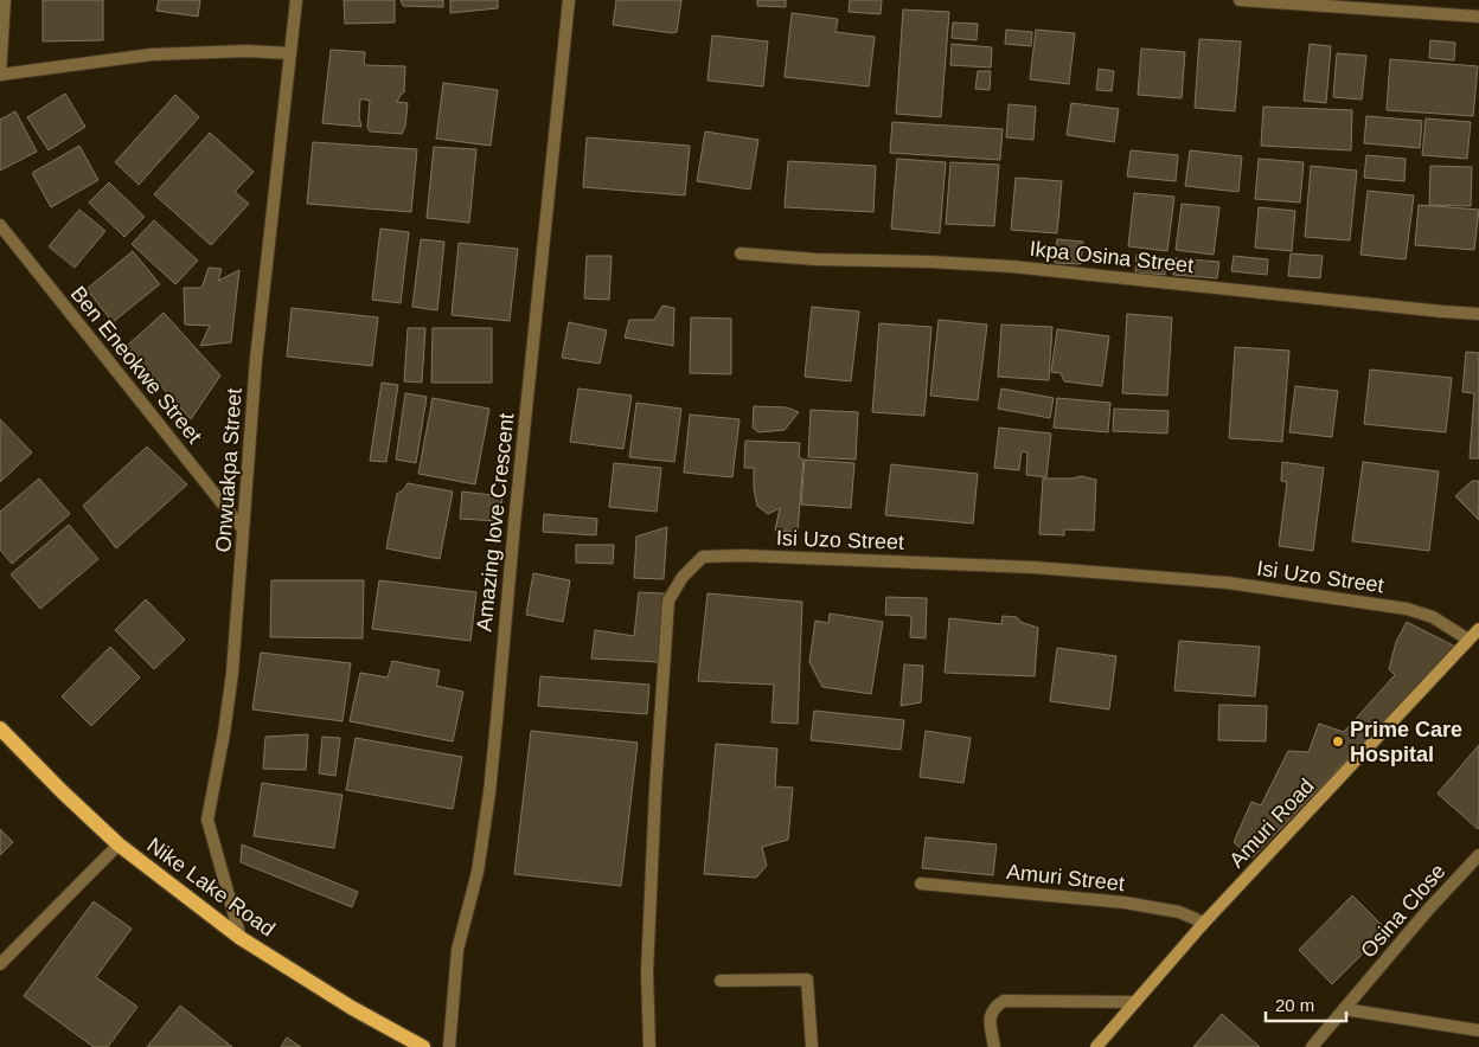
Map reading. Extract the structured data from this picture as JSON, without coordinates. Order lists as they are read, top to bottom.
{
  "streets": {
    "main road": ["Amuri Road", "Nike Lake Road"],
    "street": [
      "Ikpa Osina Street",
      "Ben Eneokwe Street",
      "Onwuakpa Street",
      "Amazing love Crescent",
      "Isi Uzo Street",
      "Amuri Street",
      "Osina Close"
    ]
  },
  "crossings": [
    ["Ben Eneokwe Street", "Onwuakpa Street"],
    ["Onwuakpa Street", "Nike Lake Road"],
    ["Isi Uzo Street", "Amuri Road"],
    ["Amuri Road", "Amuri Street"]
  ],
  "places": ["Prime Care Hospital"],
  "scale_bar": "20 m"
}
